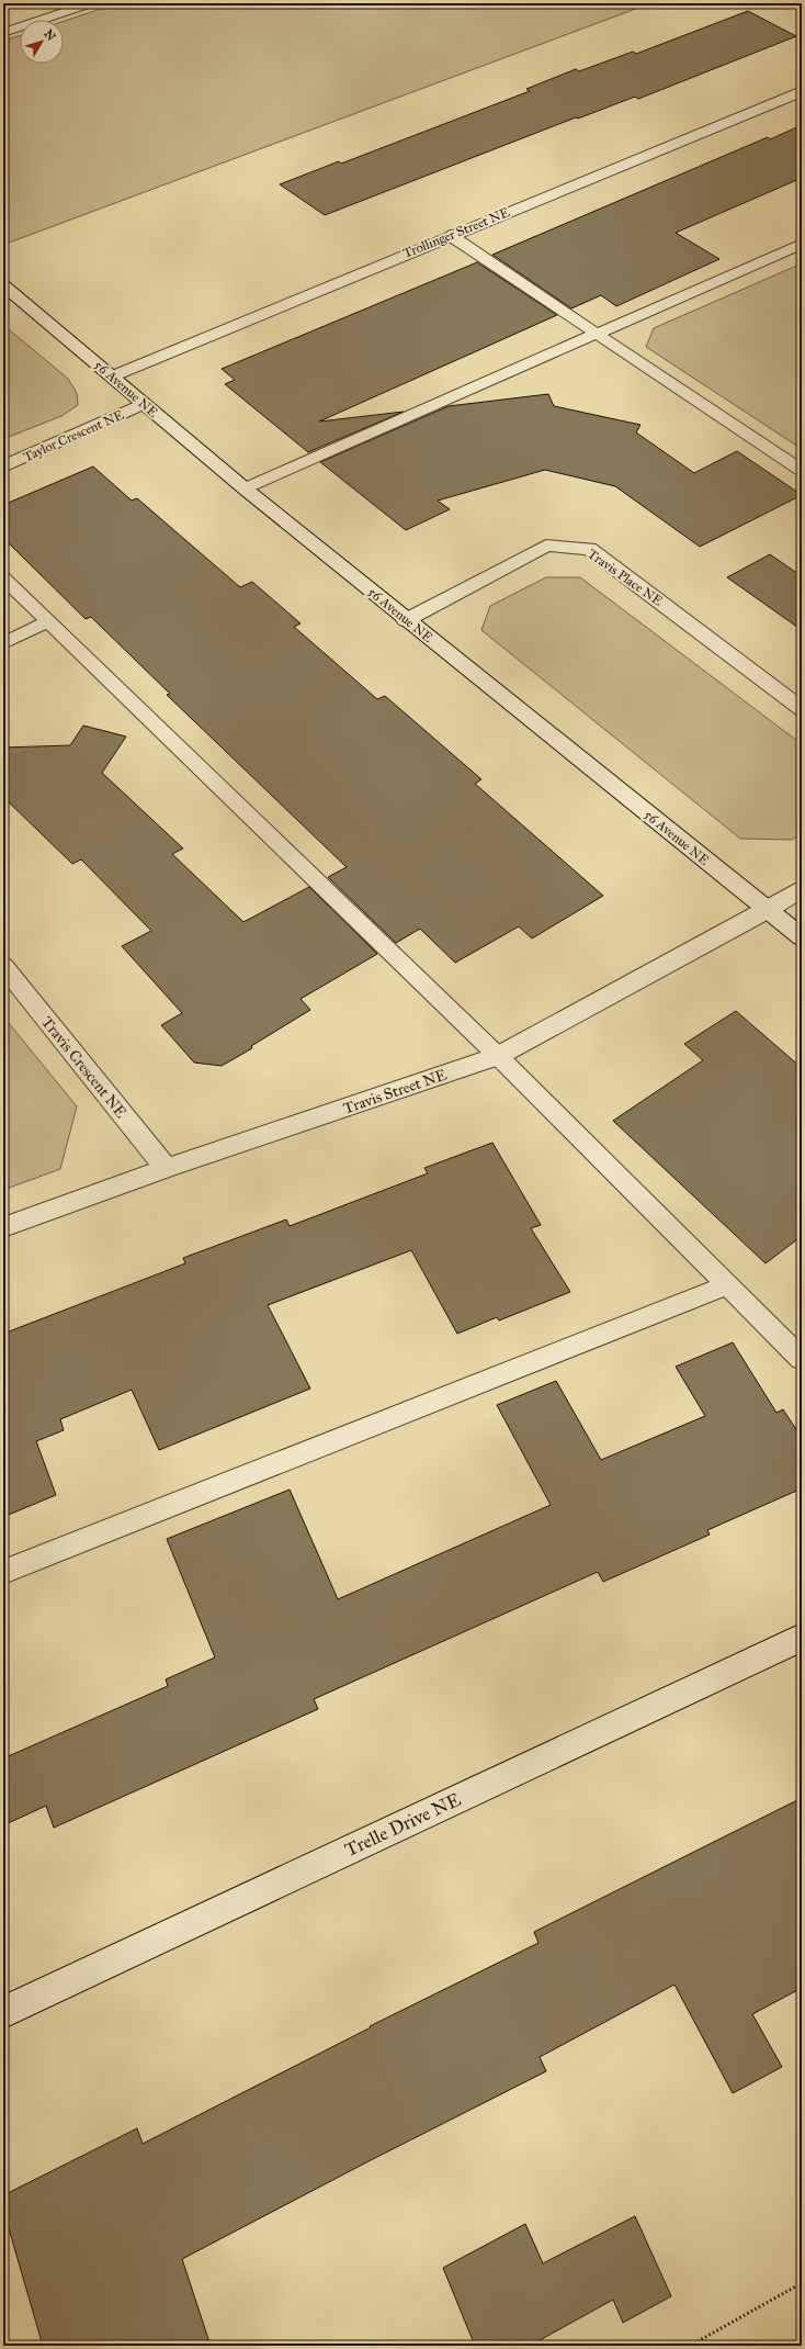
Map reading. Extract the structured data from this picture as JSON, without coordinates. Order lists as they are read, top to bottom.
{
  "streets": {
    "street": [
      "Trollinger Street NE",
      "56 Avenue NE",
      "Taylor Crescent NE",
      "Travis Place NE",
      "Travis Crescent NE",
      "Travis Street NE",
      "Trelle Drive NE"
    ]
  },
  "crossings": [
    ["Trollinger Street NE", "56 Avenue NE"],
    ["56 Avenue NE", "Taylor Crescent NE"],
    ["56 Avenue NE", "Travis Place NE"],
    ["56 Avenue NE", "Travis Street NE"],
    ["Travis Crescent NE", "Travis Street NE"]
  ],
  "north": "top right"
}
